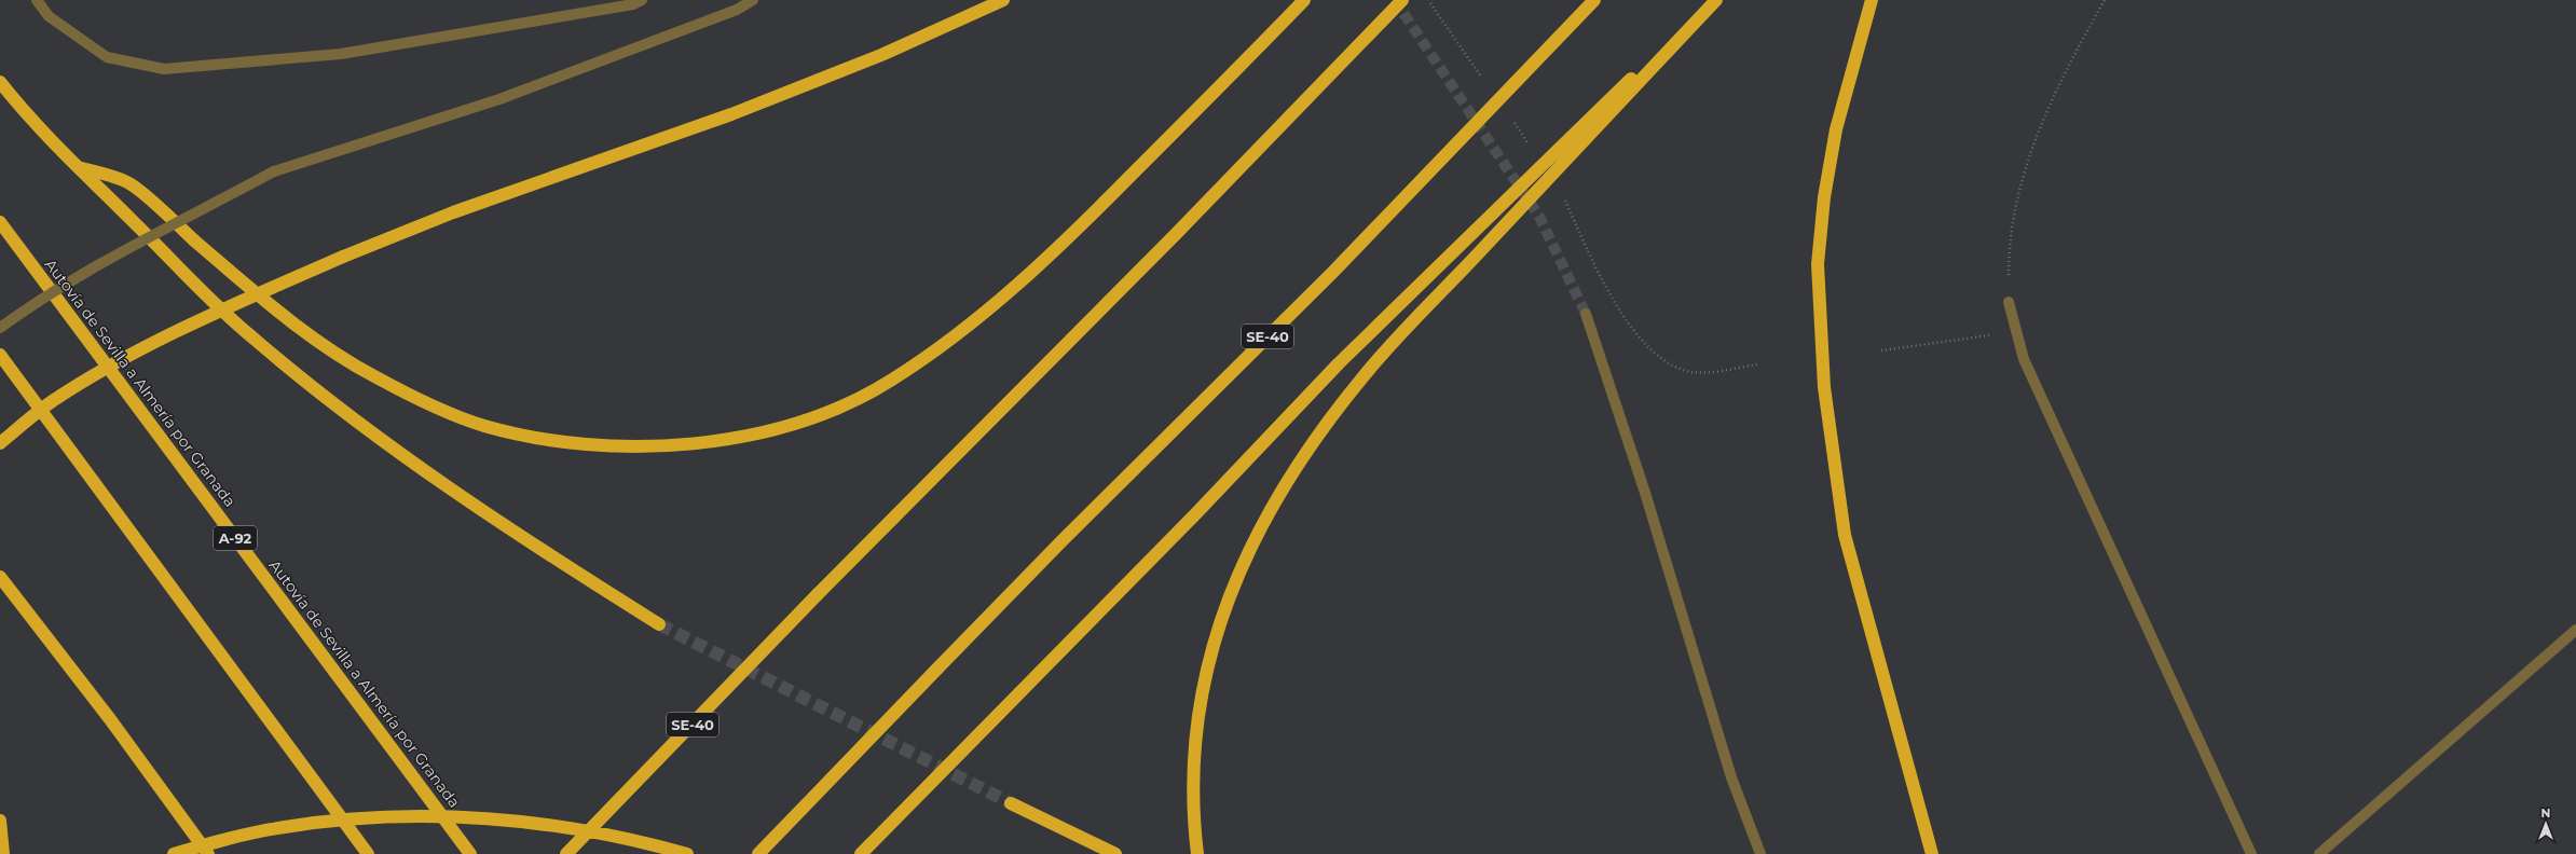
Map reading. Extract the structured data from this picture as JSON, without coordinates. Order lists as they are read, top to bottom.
{
  "streets": {
    "highway": ["SE-40", "Autovía de Sevilla a Almería por Granada", "A-92"]
  },
  "north": "top"
}
